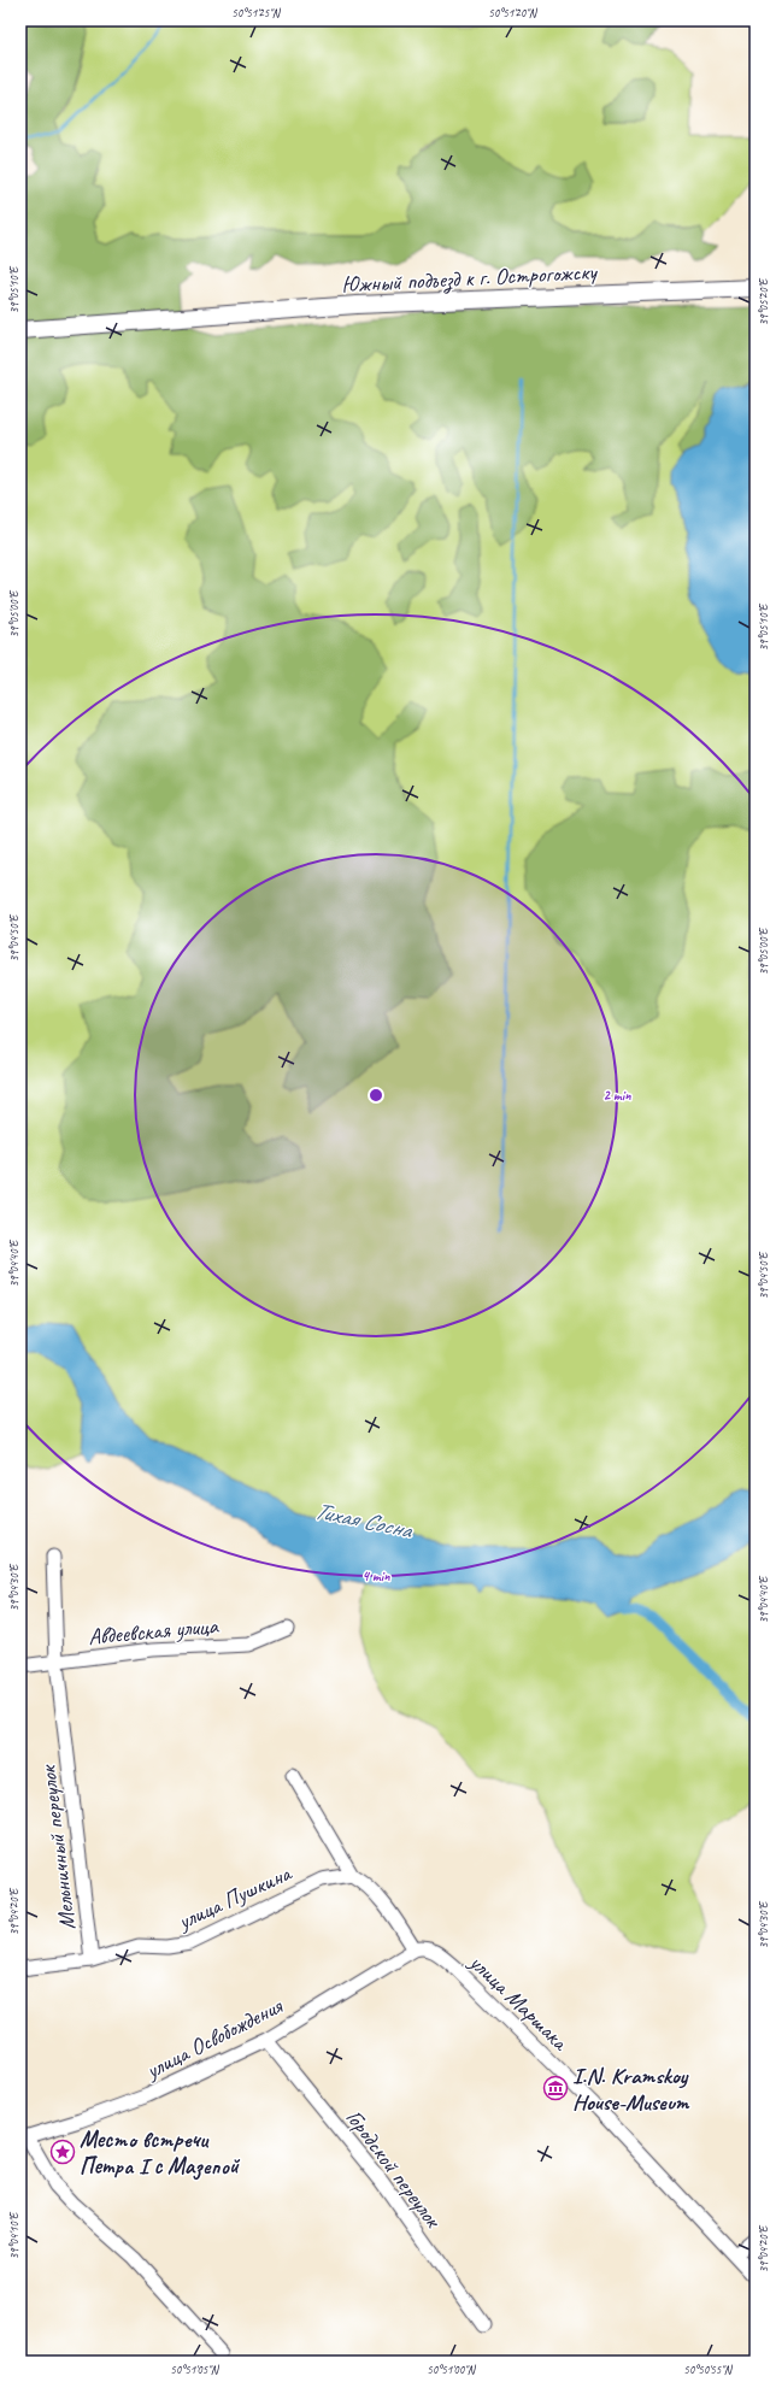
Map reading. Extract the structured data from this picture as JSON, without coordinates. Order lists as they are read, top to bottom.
{
  "streets": {
    "main road": ["Южный подъезд к г. Острогожску"],
    "street": [
      "Авдеевская улица",
      "Мельничный переулок",
      "улица Пушкина",
      "улица Маршака",
      "улица Освобождения",
      "Городской переулок"
    ]
  },
  "crossings": [
    ["Авдеевская улица", "Мельничный переулок"],
    ["Мельничный переулок", "улица Пушкина"],
    ["улица Маршака", "улица Освобождения"],
    ["улица Освобождения", "Городской переулок"]
  ],
  "water": ["Тихая Сосна"],
  "places": {
    "museum": ["I.N. Kramskoy House-Museum"],
    "place": ["Место встречи Петра I с Мазепой"]
  },
  "coordinates": [
    "50°51'25\"N",
    "50°51'20\"N",
    "39°05'10\"E",
    "39°05'20\"E",
    "39°05'00\"E",
    "39°04'50\"E",
    "39°04'40\"E",
    "39°04'30\"E",
    "39°04'20\"E",
    "39°04'10\"E",
    "50°51'05\"N",
    "50°51'00\"N",
    "50°50'55\"N"
  ],
  "rings": ["2 min", "4 min"]
}
